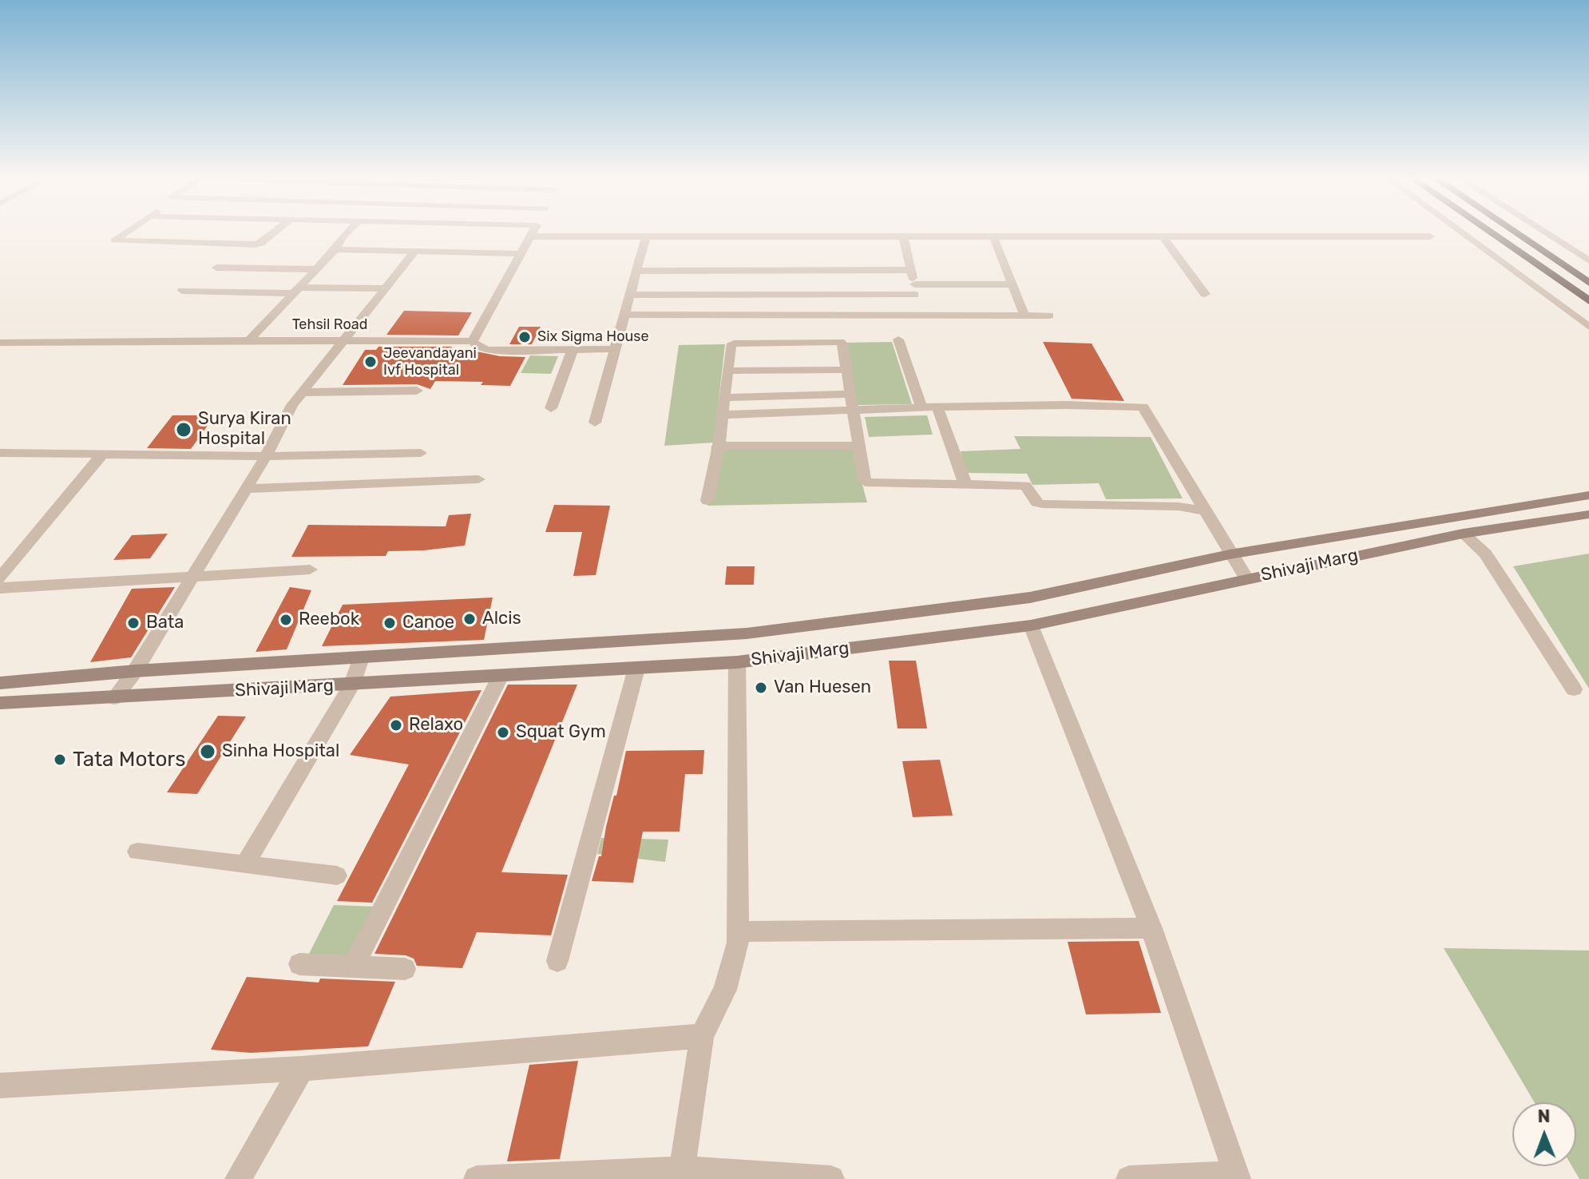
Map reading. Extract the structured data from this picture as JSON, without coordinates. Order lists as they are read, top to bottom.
{
  "streets": {
    "main road": ["Shivaji Marg"],
    "street": ["Tehsil Road"]
  },
  "places": [
    "Six Sigma House",
    "Jeevandayani Ivf Hospital",
    "Surya Kiran Hospital",
    "Alcis",
    "Reebok",
    "Bata",
    "Canoe",
    "Van Huesen",
    "Relaxo",
    "Squat Gym",
    "Sinha Hospital",
    "Tata Motors"
  ],
  "north": "top"
}
